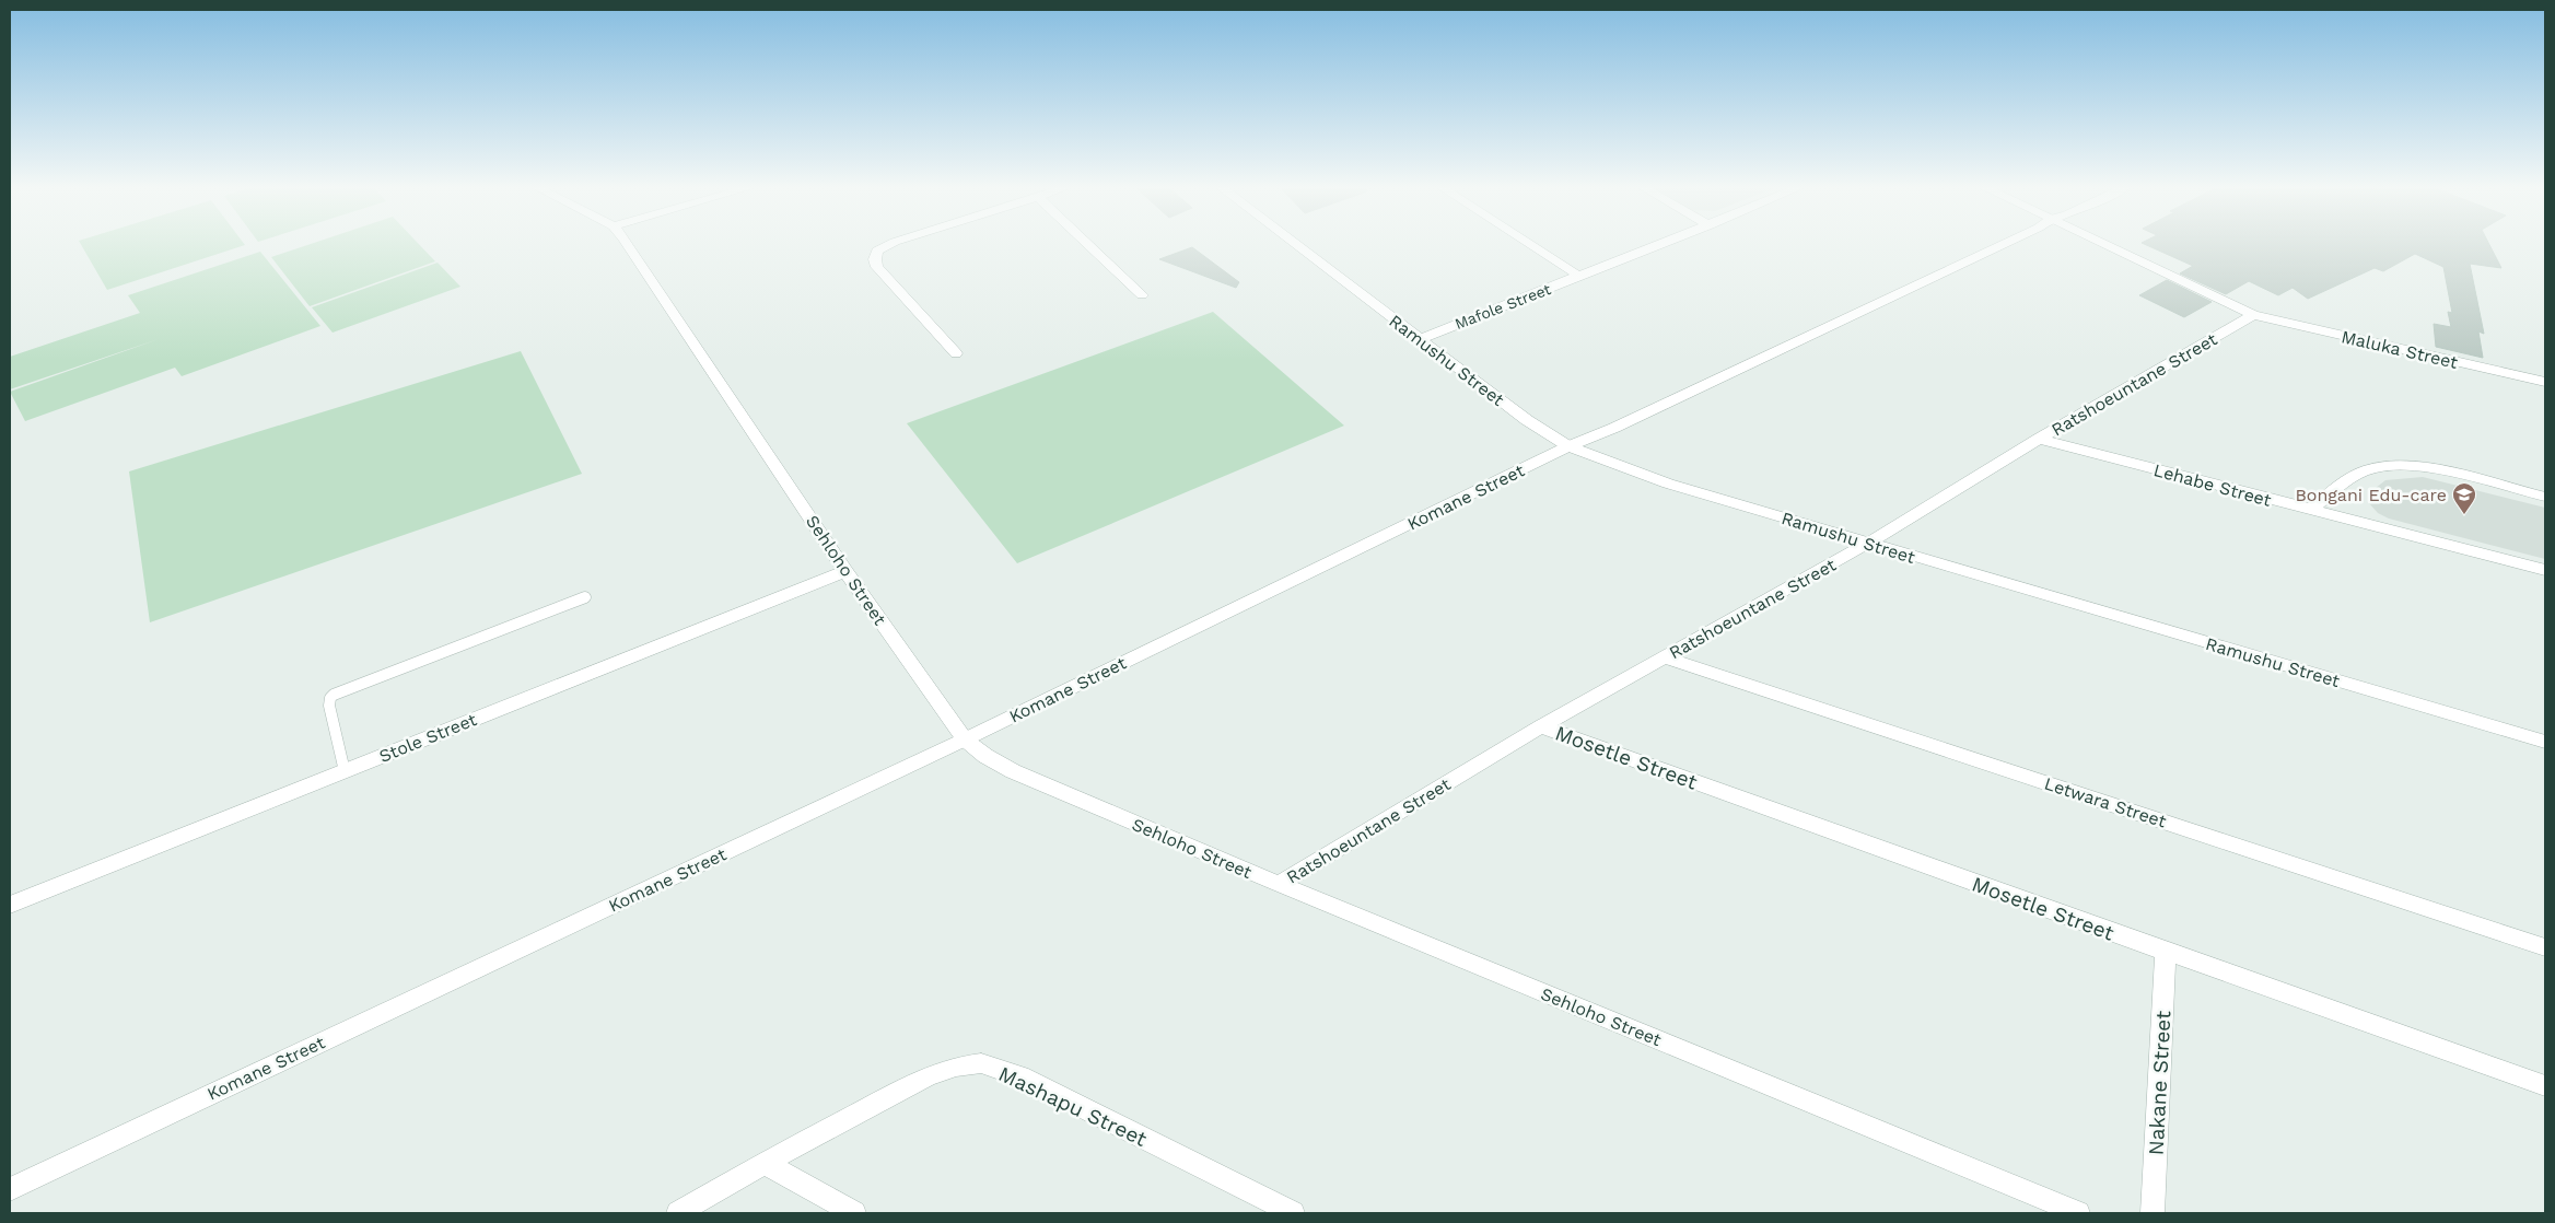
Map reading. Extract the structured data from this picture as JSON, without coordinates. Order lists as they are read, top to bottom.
{
  "streets": {
    "street": [
      "Mafole Street",
      "Maluka Street",
      "Ramushu Street",
      "Ratshoeuntane Street",
      "Lehabe Street",
      "Komane Street",
      "Sehloho Street",
      "Stole Street",
      "Mosetle Street",
      "Letwara Street",
      "Nakane Street",
      "Mashapu Street"
    ]
  },
  "crossings": [
    ["Mafole Street", "Ramushu Street"],
    ["Maluka Street", "Ratshoeuntane Street"],
    ["Ramushu Street", "Ratshoeuntane Street"],
    ["Ramushu Street", "Komane Street"],
    ["Ratshoeuntane Street", "Lehabe Street"],
    ["Ratshoeuntane Street", "Sehloho Street"],
    ["Ratshoeuntane Street", "Mosetle Street"],
    ["Ratshoeuntane Street", "Letwara Street"],
    ["Komane Street", "Sehloho Street"],
    ["Sehloho Street", "Stole Street"],
    ["Mosetle Street", "Nakane Street"]
  ],
  "places": {
    "school or university": ["Bongani Edu-care"]
  }
}
